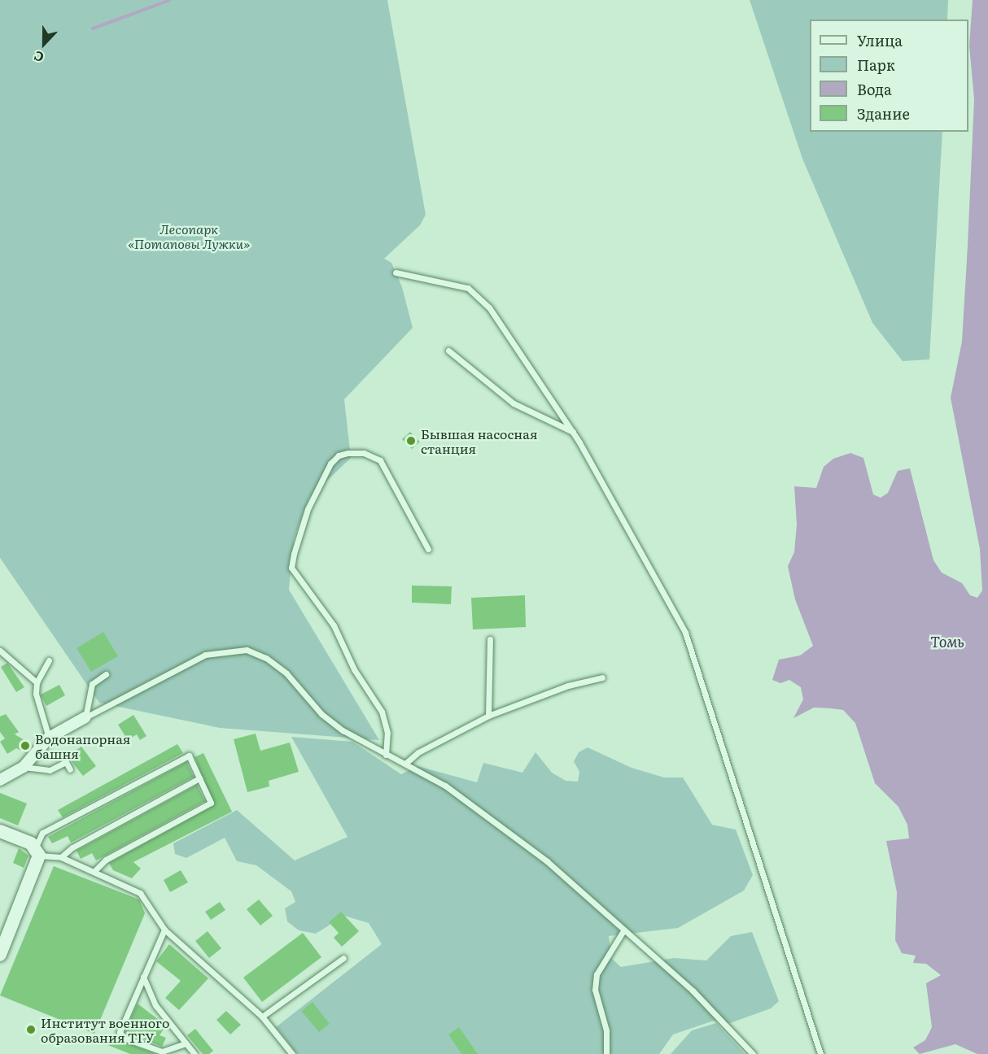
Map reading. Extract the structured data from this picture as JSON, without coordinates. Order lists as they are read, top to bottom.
{
  "water": ["Томь"],
  "parks": ["Лесопарк «Потаповы Лужки»"],
  "places": ["Бывшая насосная станция", "Водонапорная башня", "Институт военного образования ТГУ"],
  "legend": [
    "Улица",
    "Парк",
    "Вода",
    "Здание"
  ],
  "north": "bottom"
}
